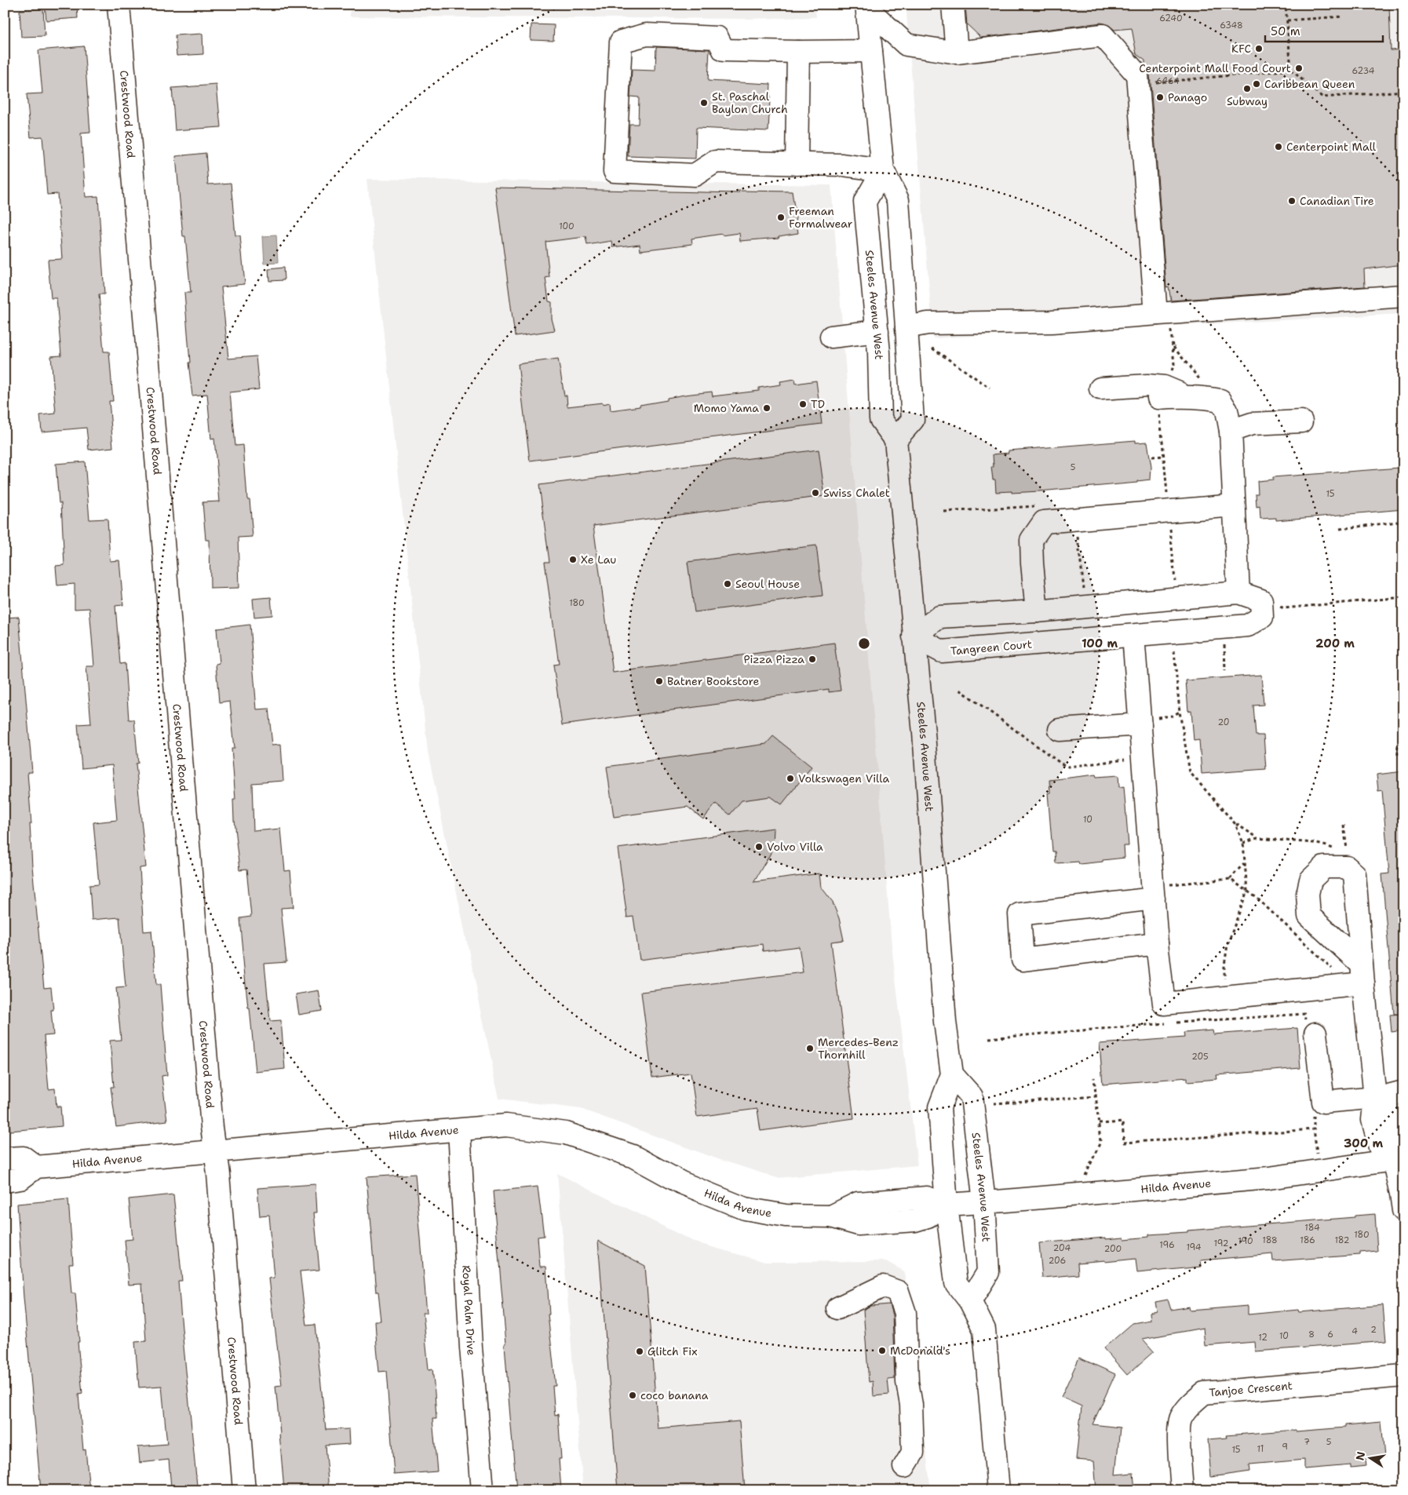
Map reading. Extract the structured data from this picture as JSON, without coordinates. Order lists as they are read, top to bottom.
{
  "streets": {
    "street": [
      "Crestwood Road",
      "Steeles Avenue West",
      "Tangreen Court",
      "Hilda Avenue",
      "Royal Palm Drive",
      "Tanjoe Crescent"
    ]
  },
  "crossings": [
    ["Crestwood Road", "Hilda Avenue"],
    ["Steeles Avenue West", "Tangreen Court"],
    ["Steeles Avenue West", "Hilda Avenue"],
    ["Hilda Avenue", "Royal Palm Drive"]
  ],
  "places": [
    "KFC",
    "Centerpoint Mall Food Court",
    "Caribbean Queen",
    "Subway",
    "Panago",
    "St. Paschal Baylon Church",
    "Centerpoint Mall",
    "Canadian Tire",
    "Freeman Formalwear",
    "TD",
    "Momo Yama",
    "Swiss Chalet",
    "Xe Lau",
    "Seoul House",
    "Pizza Pizza",
    "Batner Bookstore",
    "Volkswagen Villa",
    "Volvo Villa",
    "Mercedes-Benz Thornhill",
    "McDonald's",
    "Glitch Fix",
    "coco banana"
  ],
  "house_numbers": [
    "6240",
    "6348",
    "6234",
    "6464",
    "100",
    "5",
    "15",
    "180",
    "20",
    "10",
    "205",
    "184",
    "180",
    "188",
    "186",
    "182",
    "190",
    "192",
    "196",
    "194",
    "204",
    "200",
    "206",
    "2",
    "4",
    "8",
    "6",
    "10",
    "12",
    "7",
    "5",
    "9",
    "11",
    "15"
  ],
  "scale_bar": "50 m",
  "north": "left",
  "rings": ["100 m", "200 m", "300 m"]
}
